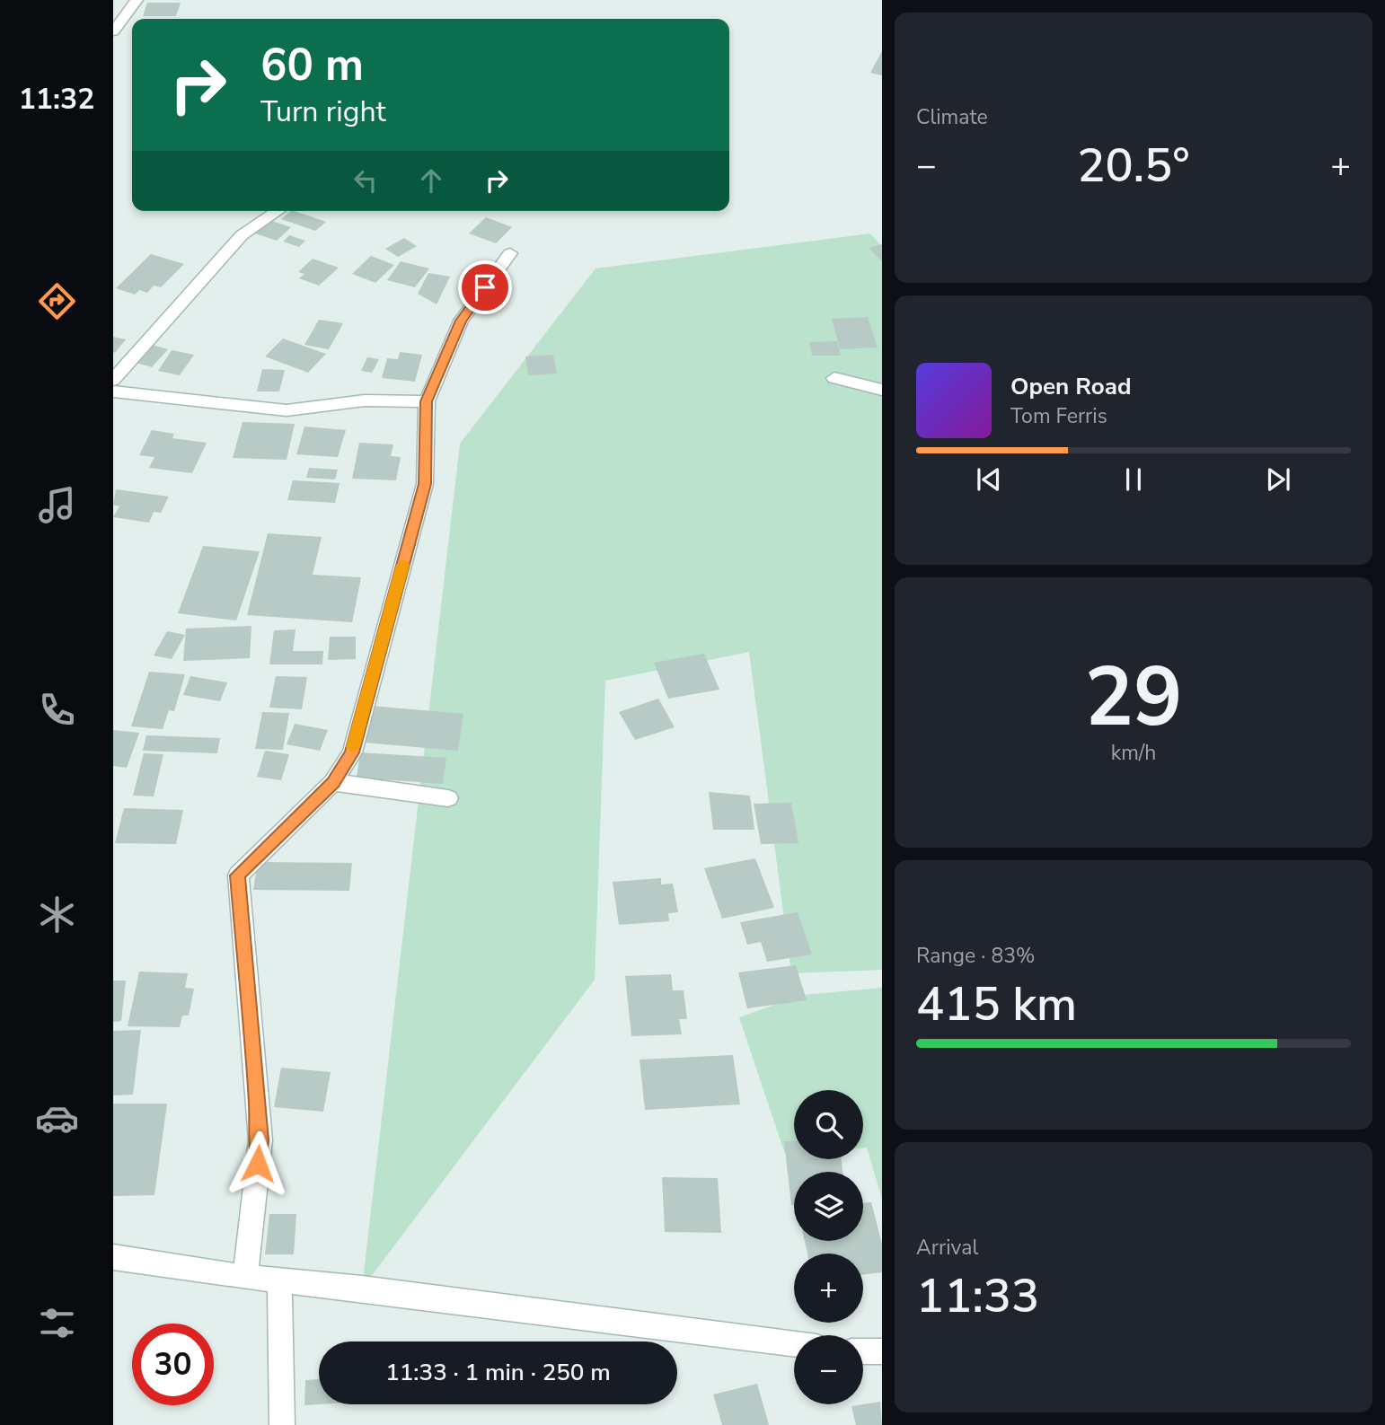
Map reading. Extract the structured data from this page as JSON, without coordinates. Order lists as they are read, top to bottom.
{
  "page": {
    "tabs": "11:32",
    "tile": [
      "Climate",
      ["29", "km/h"],
      ["Range · 83%", "415 km"],
      ["Arrival", "11:33"]
    ],
    "turn": ["60 m", "Turn right"],
    "heat": ["−", "20.5°", "+"],
    "song": ["Open Road", "Tom Ferris"],
    "map_buttons": ["+", "−"],
    "limit": "30",
    "trip": "11:33 · 1 min · 250 m"
  }
}
